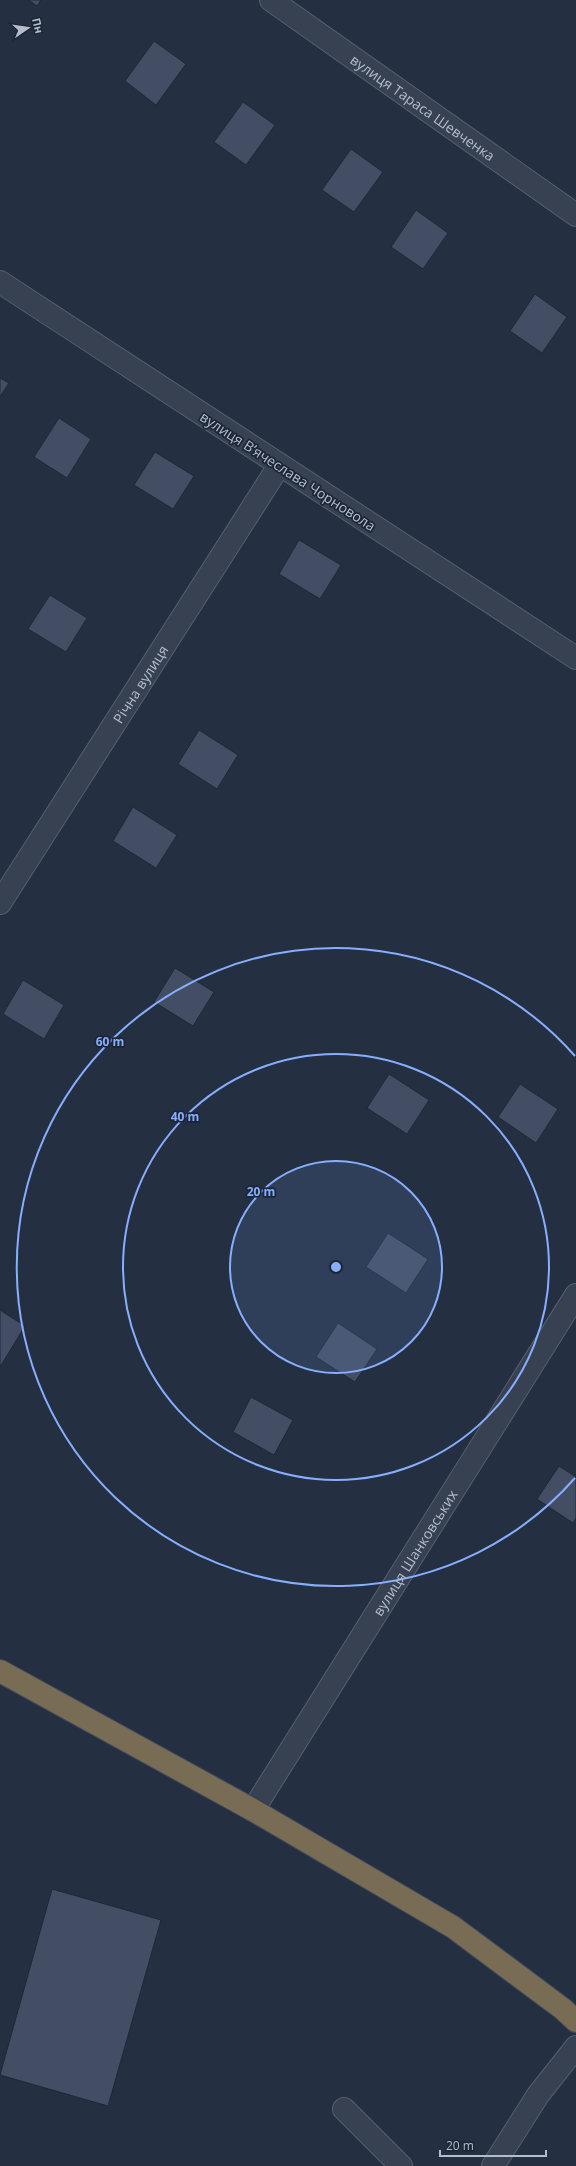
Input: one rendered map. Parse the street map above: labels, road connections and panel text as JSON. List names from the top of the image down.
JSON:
{
  "streets": {
    "street": [
      "вулиця Тараса Шевченка",
      "вулиця Вʼячеслава Чорновола",
      "Річна вулиця",
      "вулиця Шанковських"
    ]
  },
  "crossings": [
    ["вулиця Вʼячеслава Чорновола", "Річна вулиця"]
  ],
  "scale_bar": "20 m",
  "north": "right",
  "rings": ["60 m", "40 m", "20 m"]
}
